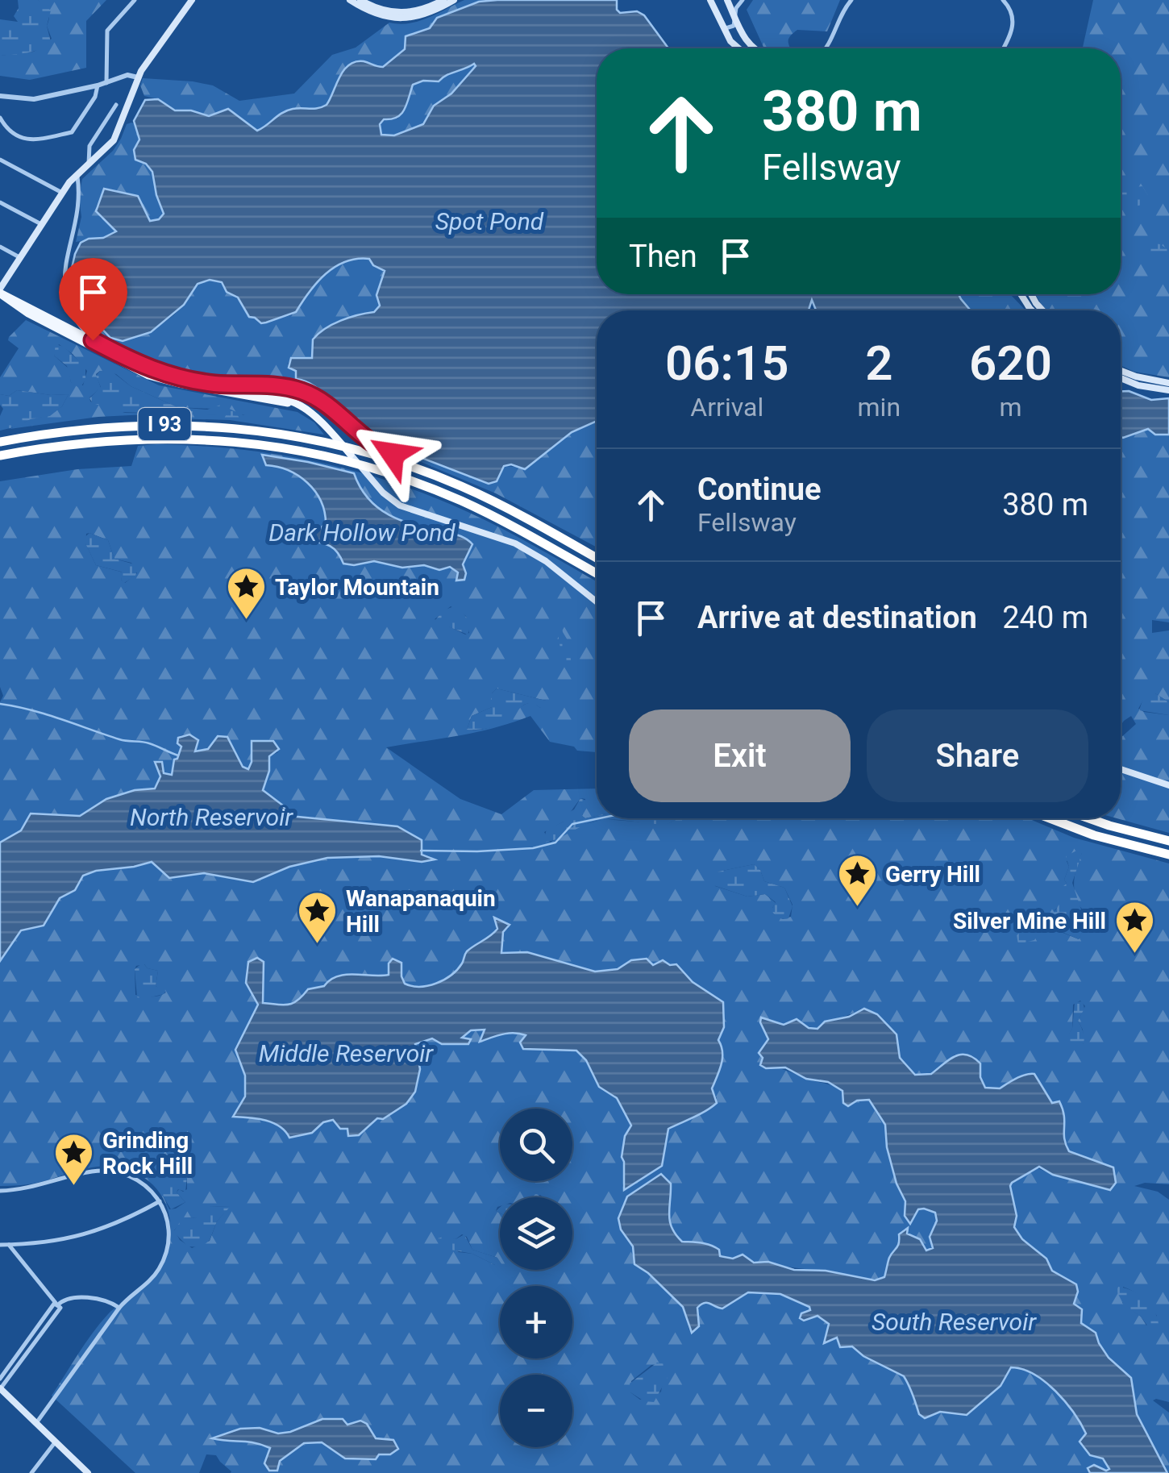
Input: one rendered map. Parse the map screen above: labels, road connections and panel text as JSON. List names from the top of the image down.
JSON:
{
  "streets": {
    "highway": ["I 93"]
  },
  "water": [
    "Spot Pond",
    "Dark Hollow Pond",
    "North Reservoir",
    "Middle Reservoir",
    "South Reservoir"
  ],
  "places": {
    "place": [
      "Taylor Mountain",
      "Gerry Hill",
      "Wanapanaquin Hill",
      "Silver Mine Hill",
      "Grinding Rock Hill"
    ]
  },
  "page": {
    "turn": ["380 m", "Fellsway"],
    "then": "Then",
    "eta": [
      "06:15",
      "Arrival",
      "2",
      "min",
      "620",
      "m"
    ],
    "list": [
      {
        "name": "Continue",
        "note": "Fellsway",
        "value": "380 m"
      },
      {
        "name": "Arrive at destination",
        "value": "240 m"
      }
    ],
    "buttons": ["Exit", "Share"],
    "map_buttons": ["+", "−"]
  }
}
